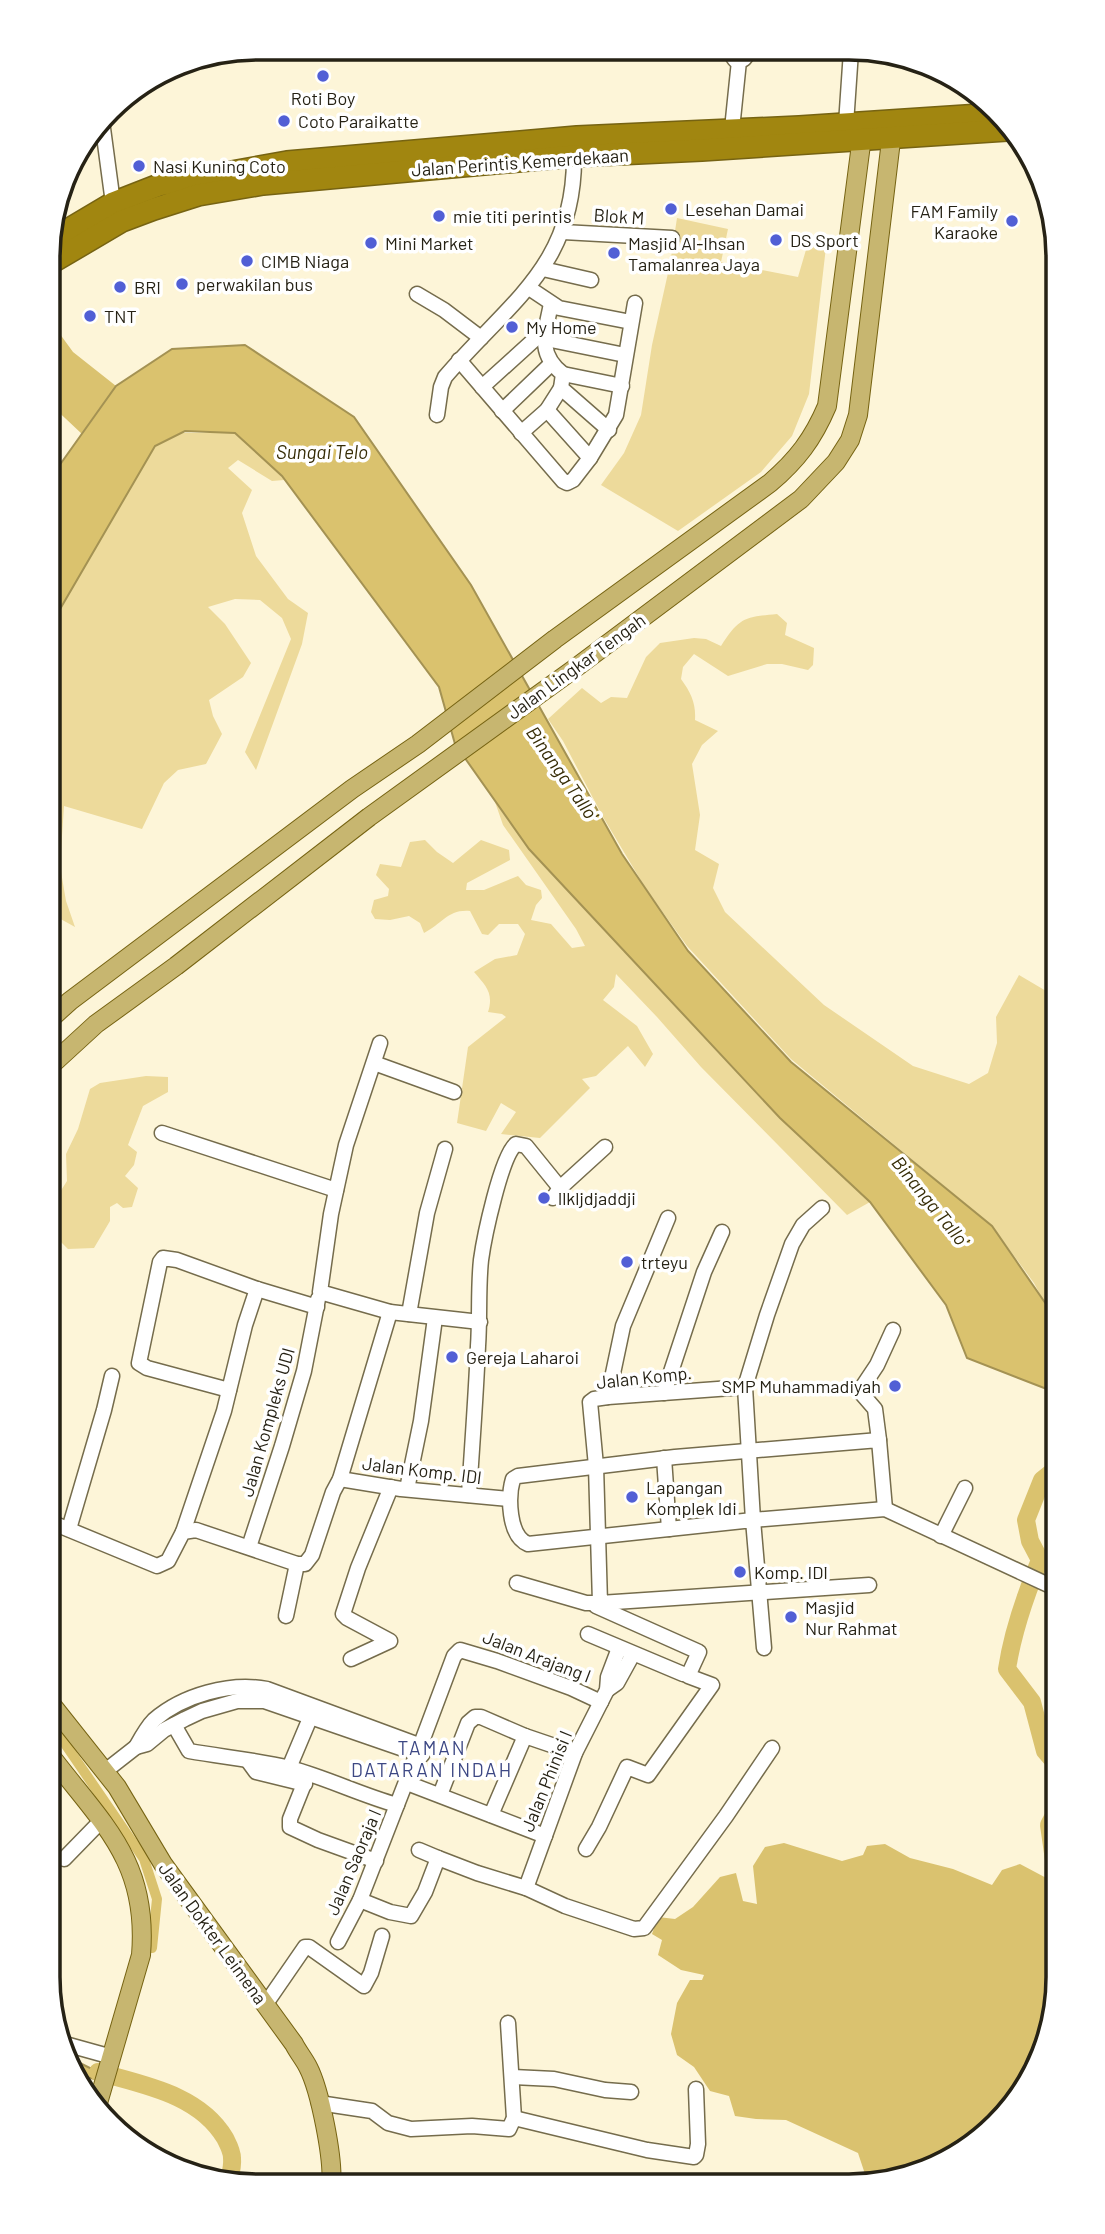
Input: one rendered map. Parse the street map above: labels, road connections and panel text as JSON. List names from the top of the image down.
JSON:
{
  "streets": {
    "highway": ["Jalan Perintis Kemerdekaan"],
    "main road": ["Jalan Lingkar Tengah", "Jalan Dokter Leimena"],
    "street": [
      "Blok M",
      "Jalan Komp.",
      "Jalan Kompleks UDI",
      "Jalan Komp. IDI",
      "Jalan Arajang I",
      "Jalan Phinisi I",
      "Jalan Saoraja I"
    ]
  },
  "crossings": [
    ["Jalan Perintis Kemerdekaan", "Jalan Lingkar Tengah"],
    ["Jalan Arajang I", "Jalan Phinisi I"],
    ["Jalan Arajang I", "Jalan Saoraja I"]
  ],
  "districts": ["TAMAN DATARAN INDAH"],
  "water": ["Sungai Telo", "Binanga Tallo'"],
  "places": [
    "Roti Boy",
    "Coto Paraikatte",
    "Nasi Kuning Coto",
    "Lesehan Damai",
    "mie titi perintis",
    "FAM Family Karaoke",
    "DS Sport",
    "Mini Market",
    "Masjid Al-Ihsan Tamalanrea Jaya",
    "CIMB Niaga",
    "perwakilan bus",
    "BRI",
    "TNT",
    "My Home",
    "llkljdjaddji",
    "trteyu",
    "Gereja Laharoi",
    "SMP Muhammadiyah",
    "Lapangan Komplek Idi",
    "Komp. IDI",
    "Masjid Nur Rahmat"
  ]
}
